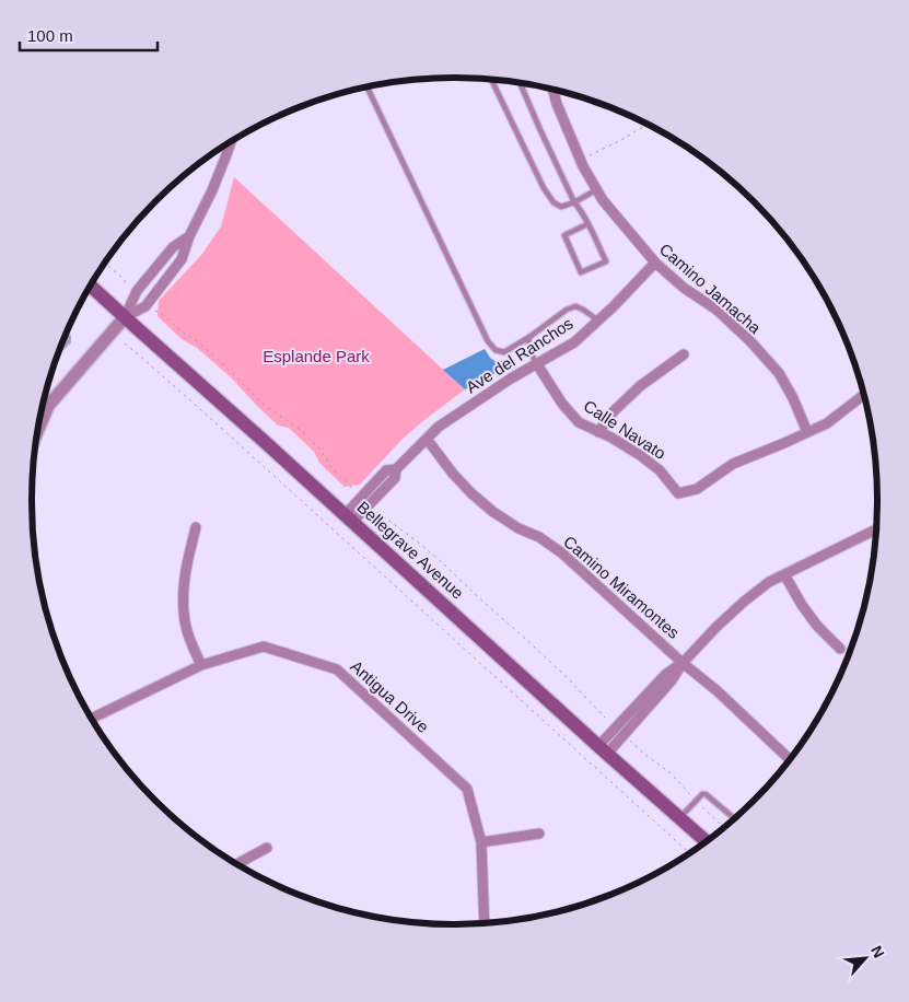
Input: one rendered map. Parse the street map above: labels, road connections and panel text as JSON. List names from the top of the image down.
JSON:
{
  "streets": {
    "main road": ["Bellegrave Avenue"],
    "street": [
      "Camino Jamacha",
      "Ave del Ranchos",
      "Calle Navato",
      "Camino Miramontes",
      "Antigua Drive"
    ]
  },
  "crossings": [
    ["Camino Jamacha", "Ave del Ranchos"],
    ["Camino Jamacha", "Calle Navato"],
    ["Ave del Ranchos", "Calle Navato"],
    ["Ave del Ranchos", "Bellegrave Avenue"],
    ["Ave del Ranchos", "Camino Miramontes"]
  ],
  "parks": ["Esplande Park"],
  "scale_bar": "100 m",
  "north": "top right"
}
